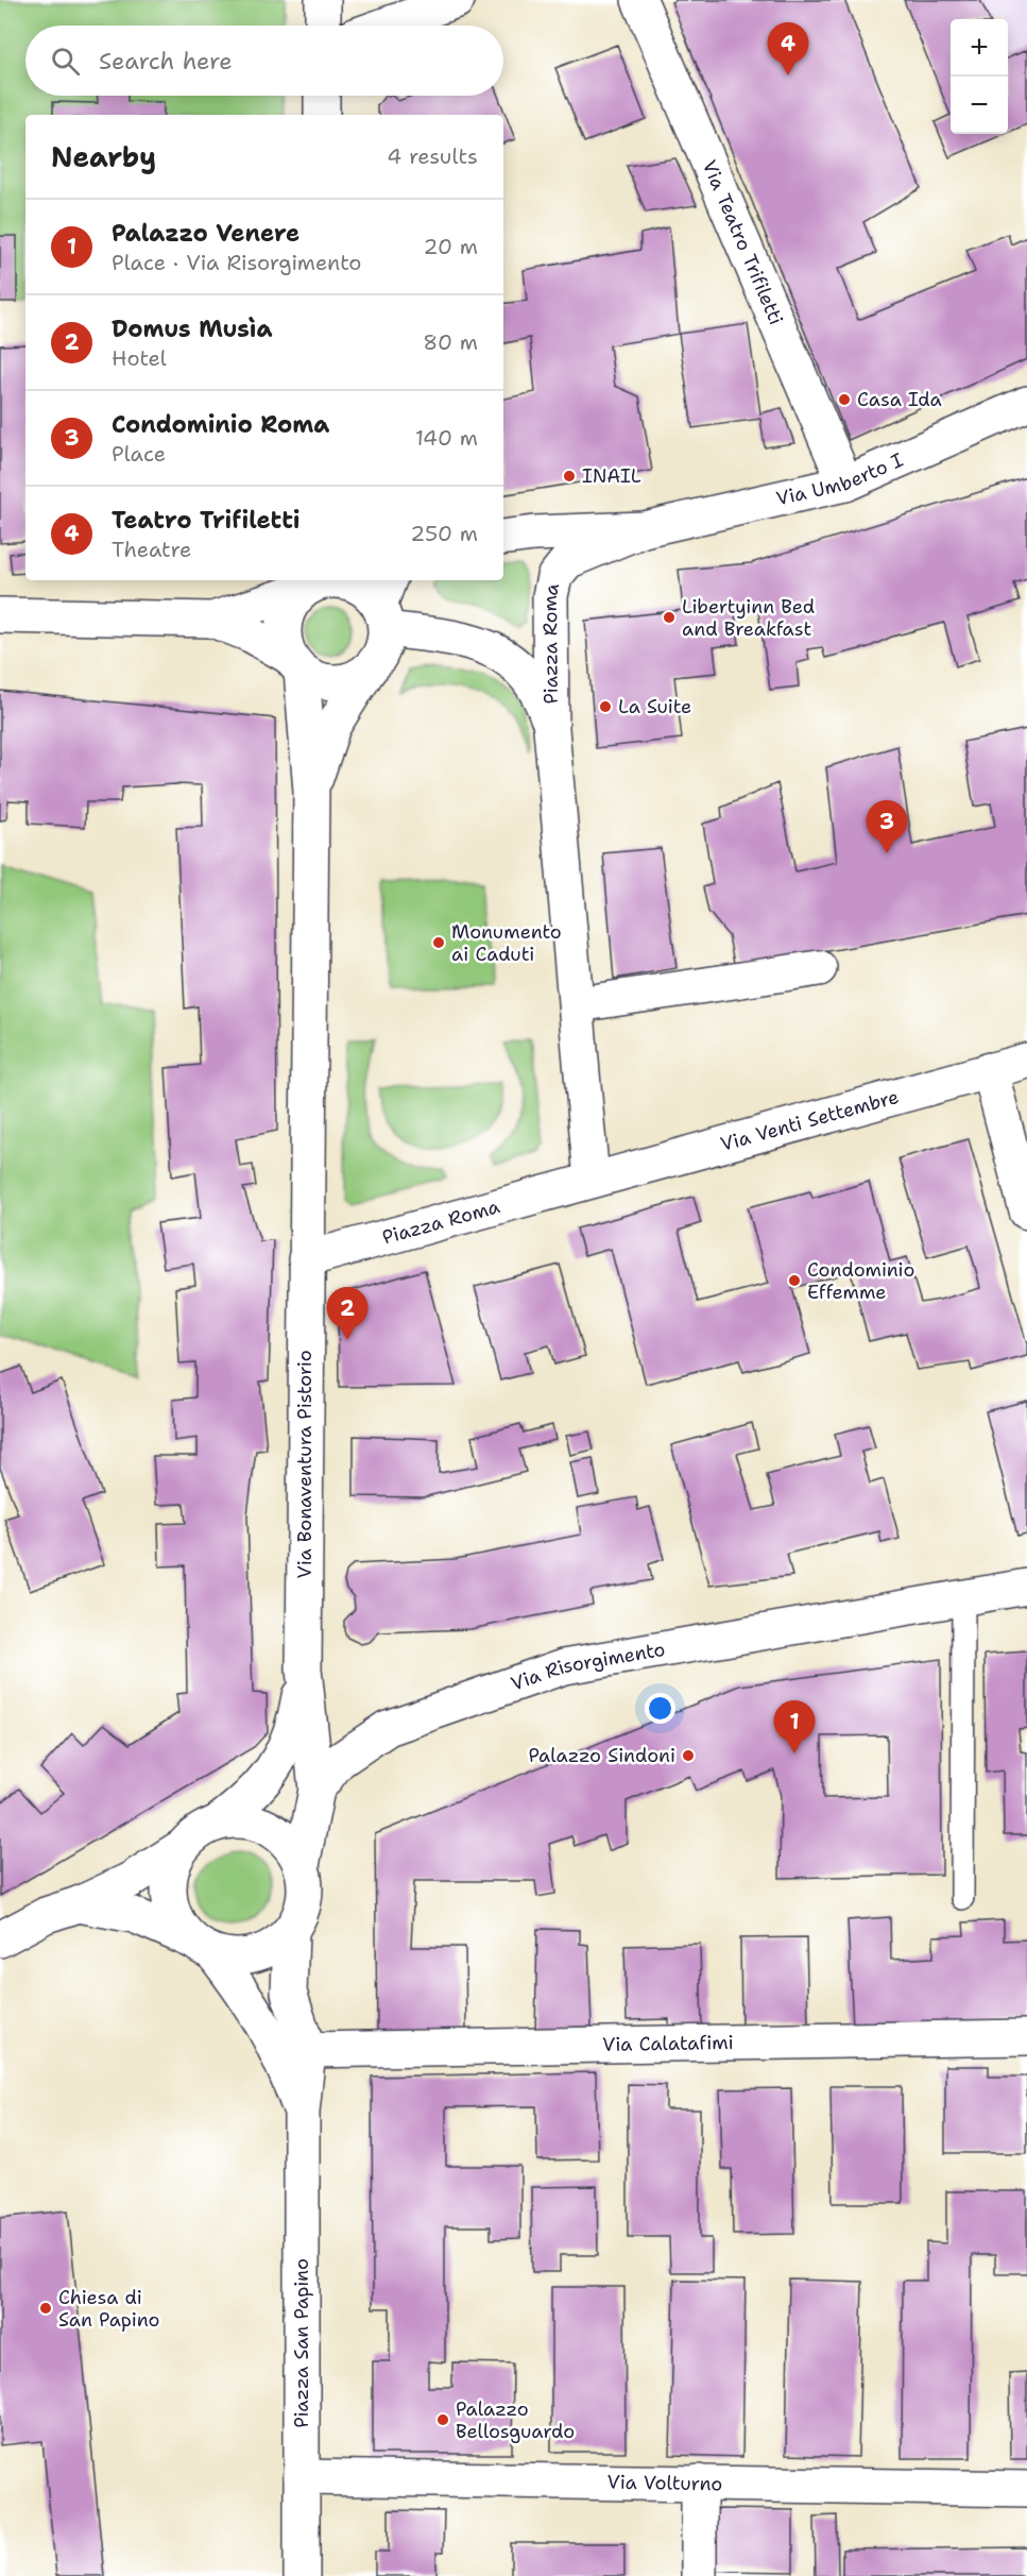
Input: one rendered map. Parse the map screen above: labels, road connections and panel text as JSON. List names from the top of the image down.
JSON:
{
  "streets": {
    "street": [
      "Via Teatro Trifiletti",
      "Via Umberto I",
      "Piazza Roma",
      "Via Venti Settembre",
      "Via Bonaventura Pistorio",
      "Via Risorgimento",
      "Via Calatafimi",
      "Piazza San Papino",
      "Via Volturno"
    ]
  },
  "crossings": [
    ["Via Teatro Trifiletti", "Via Umberto I"],
    ["Via Umberto I", "Piazza Roma"],
    ["Piazza Roma", "Via Venti Settembre"],
    ["Piazza Roma", "Via Bonaventura Pistorio"],
    ["Via Bonaventura Pistorio", "Via Risorgimento"],
    ["Via Bonaventura Pistorio", "Piazza San Papino"],
    ["Via Risorgimento", "Piazza San Papino"],
    ["Via Calatafimi", "Piazza San Papino"],
    ["Piazza San Papino", "Via Volturno"]
  ],
  "places": [
    "Casa Ida",
    "INAIL",
    "Libertyinn Bed and Breakfast",
    "La Suite",
    "Monumento ai Caduti",
    "Condominio Effemme",
    "Palazzo Sindoni",
    "Chiesa di San Papino",
    "Palazzo Bellosguardo"
  ],
  "page": {
    "map_buttons": ["+", "−"],
    "pins": [
      "4",
      "3",
      "2",
      "1"
    ],
    "search": "Search here",
    "heading": ["Nearby", "4 results"],
    "list": [
      {
        "mark": "1",
        "name": "Palazzo Venere",
        "note": "Place · Via Risorgimento",
        "value": "20 m"
      },
      {
        "mark": "2",
        "name": "Domus Musìa",
        "note": "Hotel",
        "value": "80 m"
      },
      {
        "mark": "3",
        "name": "Condominio Roma",
        "note": "Place",
        "value": "140 m"
      },
      {
        "mark": "4",
        "name": "Teatro Trifiletti",
        "note": "Theatre",
        "value": "250 m"
      }
    ]
  }
}
